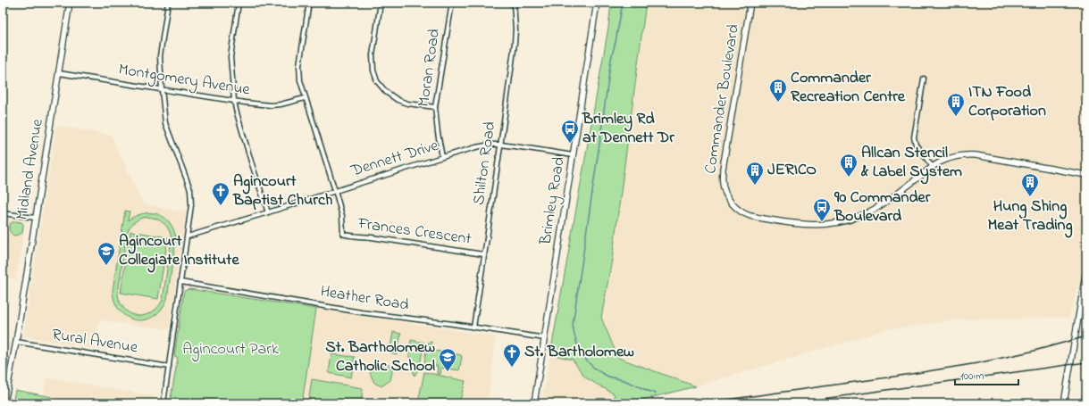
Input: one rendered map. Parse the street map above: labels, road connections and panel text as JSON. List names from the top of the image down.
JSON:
{
  "streets": {
    "main road": ["Commander Boulevard", "Midland Avenue", "Brimley Road"],
    "street": [
      "Moran Road",
      "Montgomery Avenue",
      "Dennett Drive",
      "Shilton Road",
      "Frances Crescent",
      "Heather Road",
      "Rural Avenue"
    ]
  },
  "crossings": [
    ["Moran Road", "Dennett Drive"],
    ["Montgomery Avenue", "Midland Avenue"],
    ["Dennett Drive", "Shilton Road"],
    ["Dennett Drive", "Brimley Road"],
    ["Dennett Drive", "Frances Crescent"],
    ["Shilton Road", "Frances Crescent"],
    ["Shilton Road", "Heather Road"],
    ["Midland Avenue", "Rural Avenue"],
    ["Brimley Road", "Heather Road"]
  ],
  "parks": ["Agincourt Park"],
  "places": {
    "building": [
      "Commander Recreation Centre",
      "ITN Food Corporation",
      "Allcan Stencil & Label System",
      "JERICO",
      "Hung Shing Meat Trading"
    ],
    "bus stop": ["Brimley Rd at Dennett Dr", "90 Commander Boulevard"],
    "church": ["Agincourt Baptist Church", "St. Bartholomew"],
    "school or university": ["Agincourt Collegiate Institute", "St. Bartholomew Catholic School"]
  },
  "scale_bar": "100 m"
}
